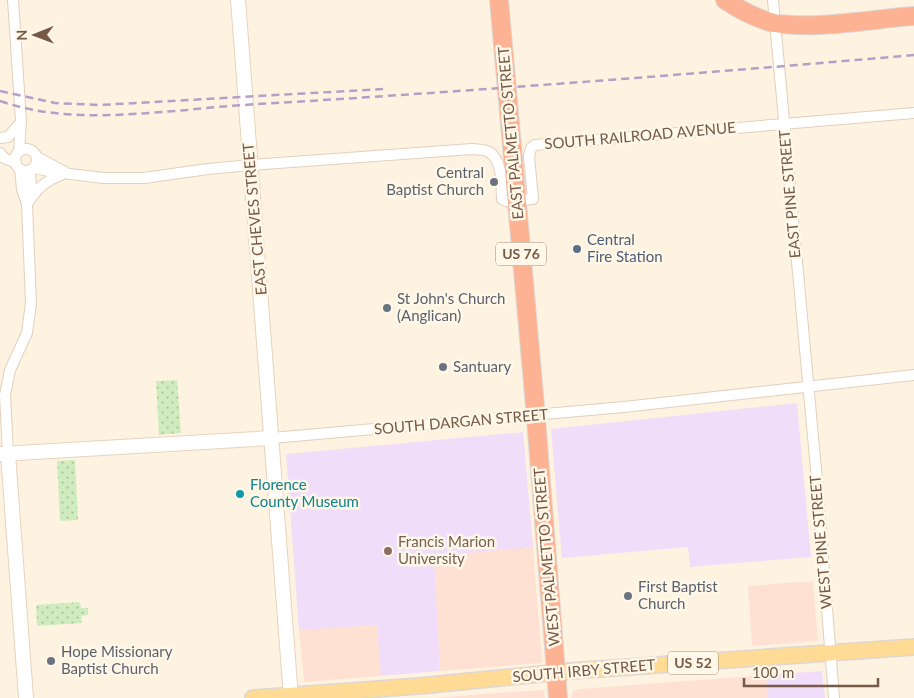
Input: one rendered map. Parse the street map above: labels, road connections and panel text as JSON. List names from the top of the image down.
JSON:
{
  "streets": {
    "highway": ["EAST PALMETTO STREET", "US 76", "WEST PALMETTO STREET"],
    "main road": [
      "EAST CHEVES STREET",
      "SOUTH DARGAN STREET",
      "US 52",
      "SOUTH IRBY STREET"
    ],
    "street": ["SOUTH RAILROAD AVENUE", "EAST PINE STREET", "WEST PINE STREET"]
  },
  "crossings": [
    ["EAST PALMETTO STREET", "SOUTH RAILROAD AVENUE"],
    ["EAST PALMETTO STREET", "SOUTH DARGAN STREET"],
    ["EAST PALMETTO STREET", "WEST PALMETTO STREET"],
    ["SOUTH RAILROAD AVENUE", "EAST PINE STREET"],
    ["EAST PINE STREET", "SOUTH DARGAN STREET"],
    ["EAST PINE STREET", "WEST PINE STREET"],
    ["EAST CHEVES STREET", "SOUTH DARGAN STREET"],
    ["EAST CHEVES STREET", "SOUTH IRBY STREET"],
    ["SOUTH DARGAN STREET", "WEST PINE STREET"],
    ["SOUTH DARGAN STREET", "WEST PALMETTO STREET"],
    ["WEST PINE STREET", "SOUTH IRBY STREET"],
    ["WEST PALMETTO STREET", "SOUTH IRBY STREET"]
  ],
  "places": [
    "Central Baptist Church",
    "Central Fire Station",
    "St John's Church (Anglican)",
    "Santuary",
    "Florence County Museum",
    "Francis Marion University",
    "First Baptist Church",
    "Hope Missionary Baptist Church"
  ],
  "scale_bar": "100 m",
  "north": "left"
}
